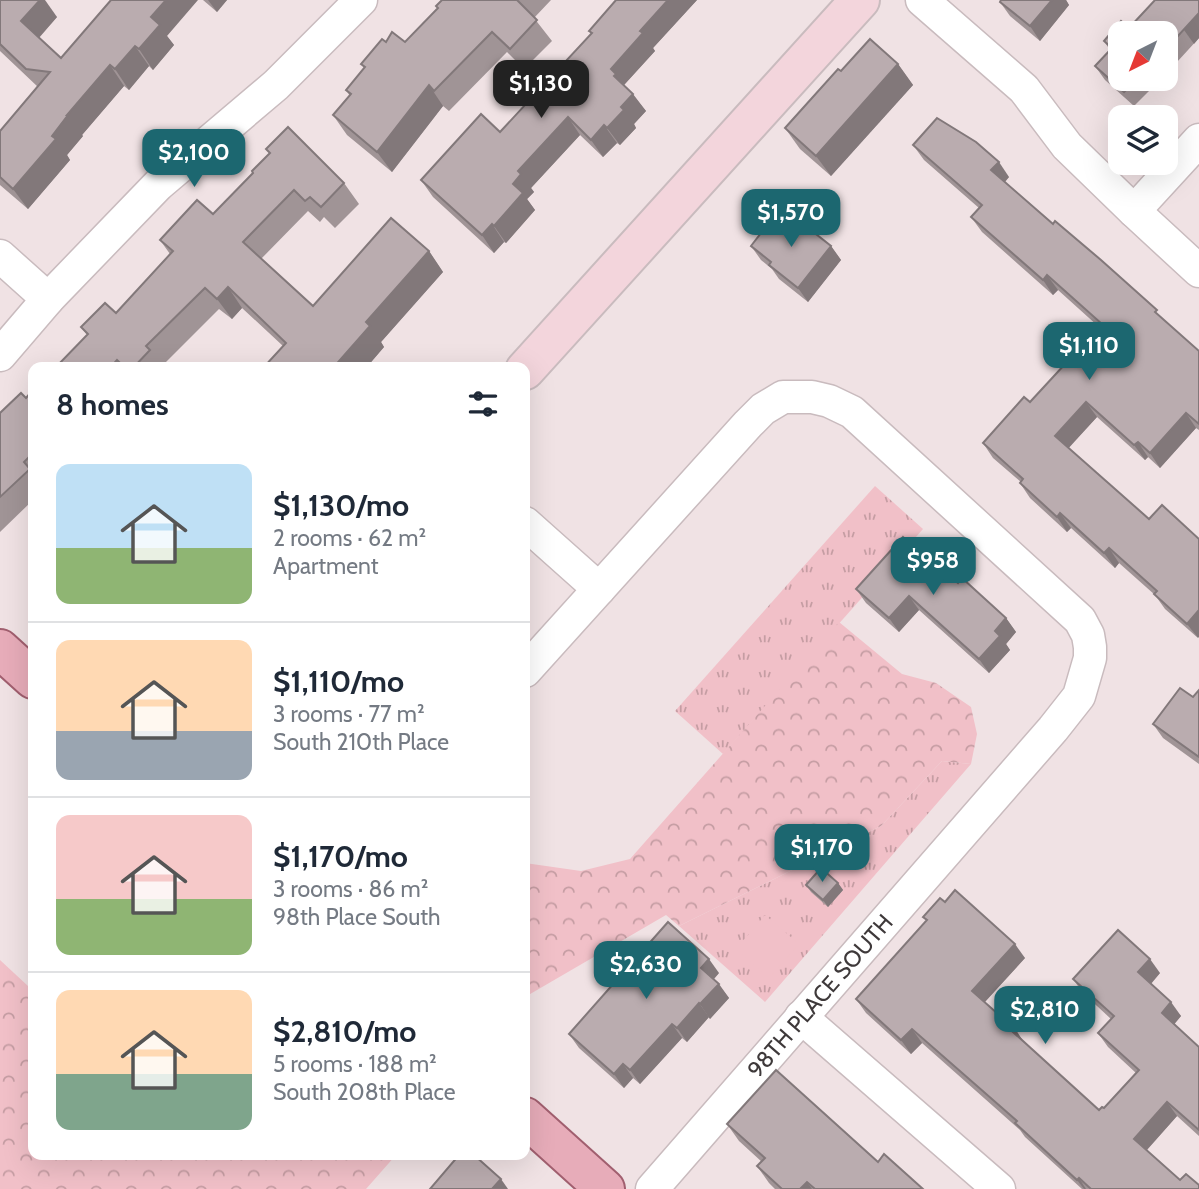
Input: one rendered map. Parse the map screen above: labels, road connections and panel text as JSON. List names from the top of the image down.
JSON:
{
  "streets": {
    "street": ["98TH PLACE SOUTH"]
  },
  "north": "bottom left",
  "page": {
    "price": [
      "$1,130",
      "$2,100",
      "$1,570",
      "$1,110",
      "$958",
      "$1,170",
      "$2,630",
      "$2,810"
    ],
    "heading": "8 homes",
    "list": [
      {
        "name": "$1,130/mo",
        "note": "2 rooms · 62 m² · Apartment"
      },
      {
        "name": "$1,110/mo",
        "note": "3 rooms · 77 m² · South 210th Place"
      },
      {
        "name": "$1,170/mo",
        "note": "3 rooms · 86 m² · 98th Place South"
      },
      {
        "name": "$2,810/mo",
        "note": "5 rooms · 188 m² · South 208th Place"
      }
    ]
  }
}
